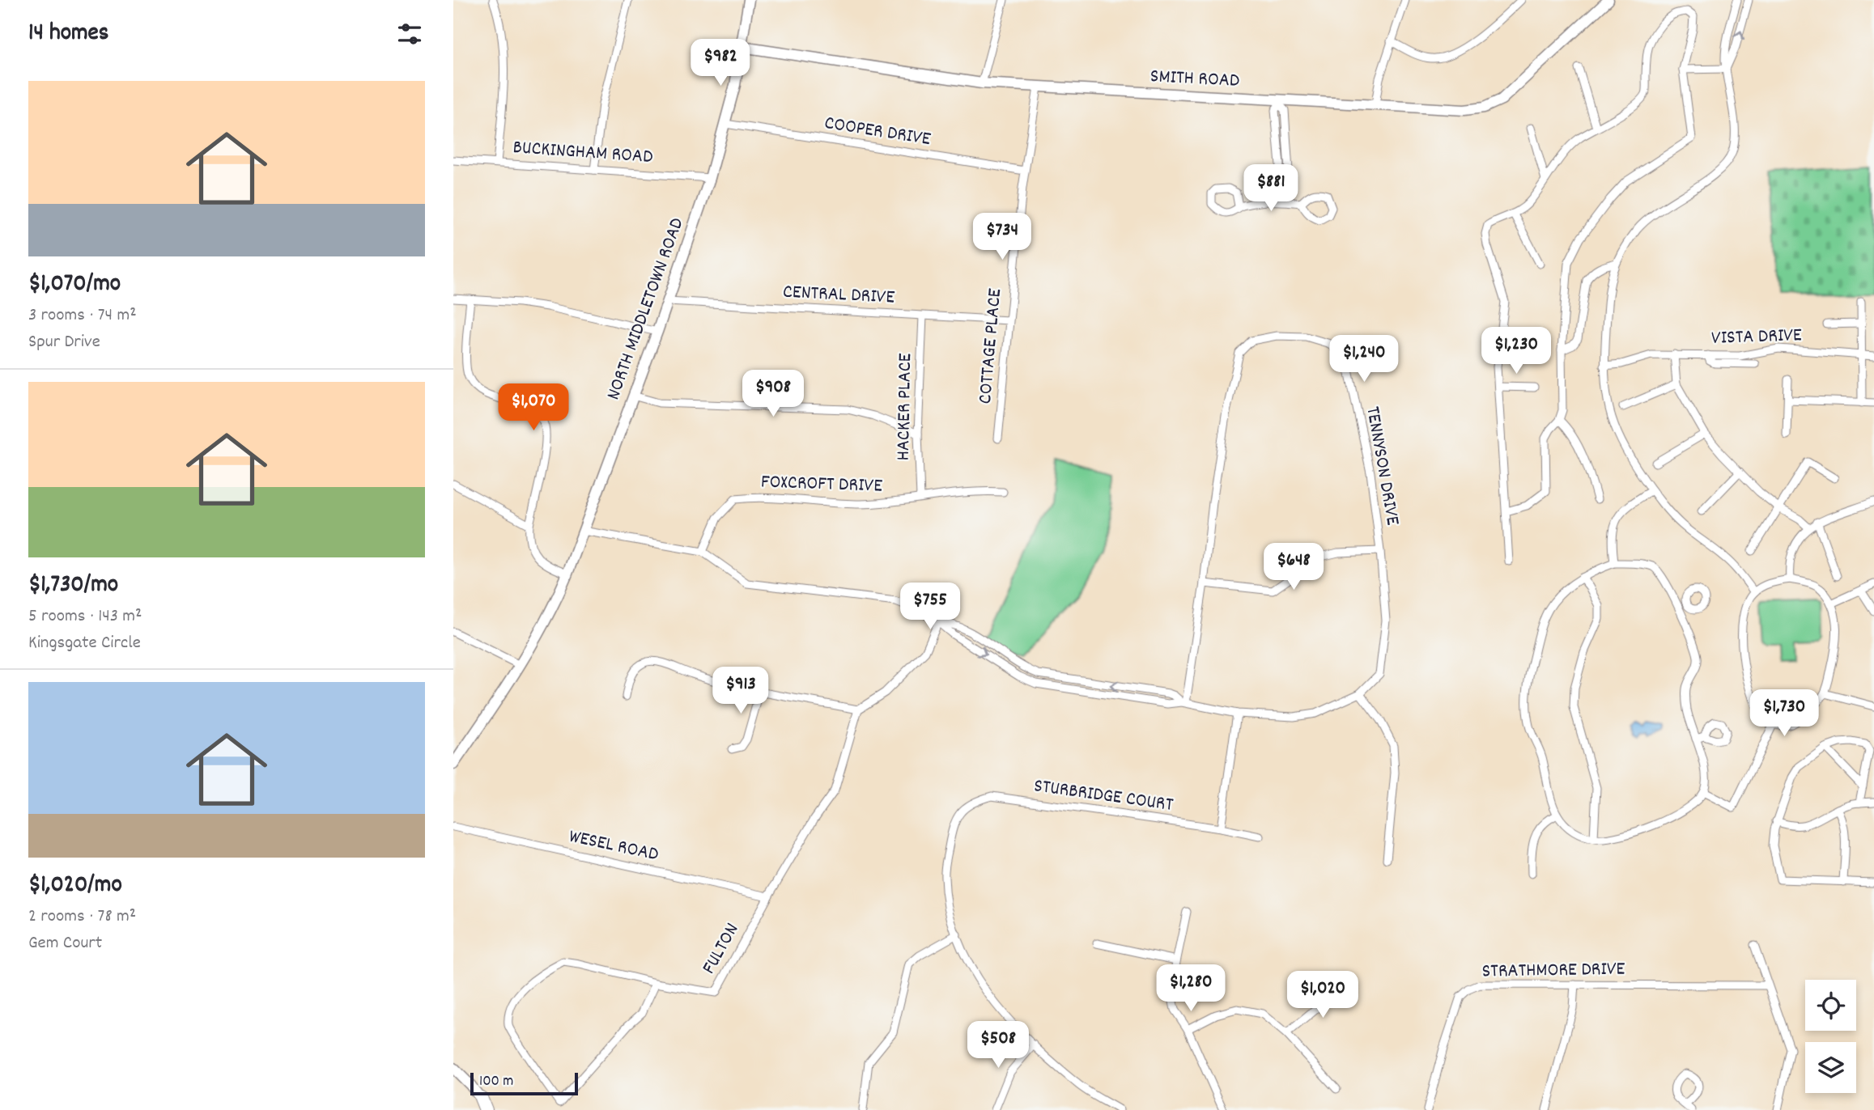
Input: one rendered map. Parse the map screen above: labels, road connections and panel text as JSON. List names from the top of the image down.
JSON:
{
  "streets": {
    "street": [
      "SMITH ROAD",
      "COOPER DRIVE",
      "BUCKINGHAM ROAD",
      "CENTRAL DRIVE",
      "NORTH MIDDLETOWN ROAD",
      "VISTA DRIVE",
      "COTTAGE PLACE",
      "HACKER PLACE",
      "TENNYSON DRIVE",
      "FOXCROFT DRIVE",
      "STURBRIDGE COURT",
      "WESEL ROAD",
      "FULTON",
      "STRATHMORE DRIVE"
    ]
  },
  "crossings": [
    ["SMITH ROAD", "NORTH MIDDLETOWN ROAD"],
    ["SMITH ROAD", "COTTAGE PLACE"],
    ["COOPER DRIVE", "NORTH MIDDLETOWN ROAD"],
    ["COOPER DRIVE", "COTTAGE PLACE"],
    ["BUCKINGHAM ROAD", "NORTH MIDDLETOWN ROAD"],
    ["CENTRAL DRIVE", "NORTH MIDDLETOWN ROAD"],
    ["CENTRAL DRIVE", "COTTAGE PLACE"],
    ["CENTRAL DRIVE", "HACKER PLACE"],
    ["NORTH MIDDLETOWN ROAD", "TENNYSON DRIVE"],
    ["HACKER PLACE", "FOXCROFT DRIVE"],
    ["TENNYSON DRIVE", "FOXCROFT DRIVE"],
    ["WESEL ROAD", "FULTON"]
  ],
  "scale_bar": "100 m",
  "page": {
    "heading": "14 homes",
    "price": [
      "$982",
      "$881",
      "$734",
      "$1,230",
      "$1,240",
      "$908",
      "$1,070",
      "$648",
      "$755",
      "$913",
      "$1,730",
      "$1,280",
      "$1,020",
      "$508"
    ],
    "list": [
      {
        "name": "$1,070/mo",
        "note": "3 rooms · 74 m² · Spur Drive"
      },
      {
        "name": "$1,730/mo",
        "note": "5 rooms · 143 m² · Kingsgate Circle"
      },
      {
        "name": "$1,020/mo",
        "note": "2 rooms · 78 m² · Gem Court"
      }
    ],
    "scale": "100 m"
  }
}
